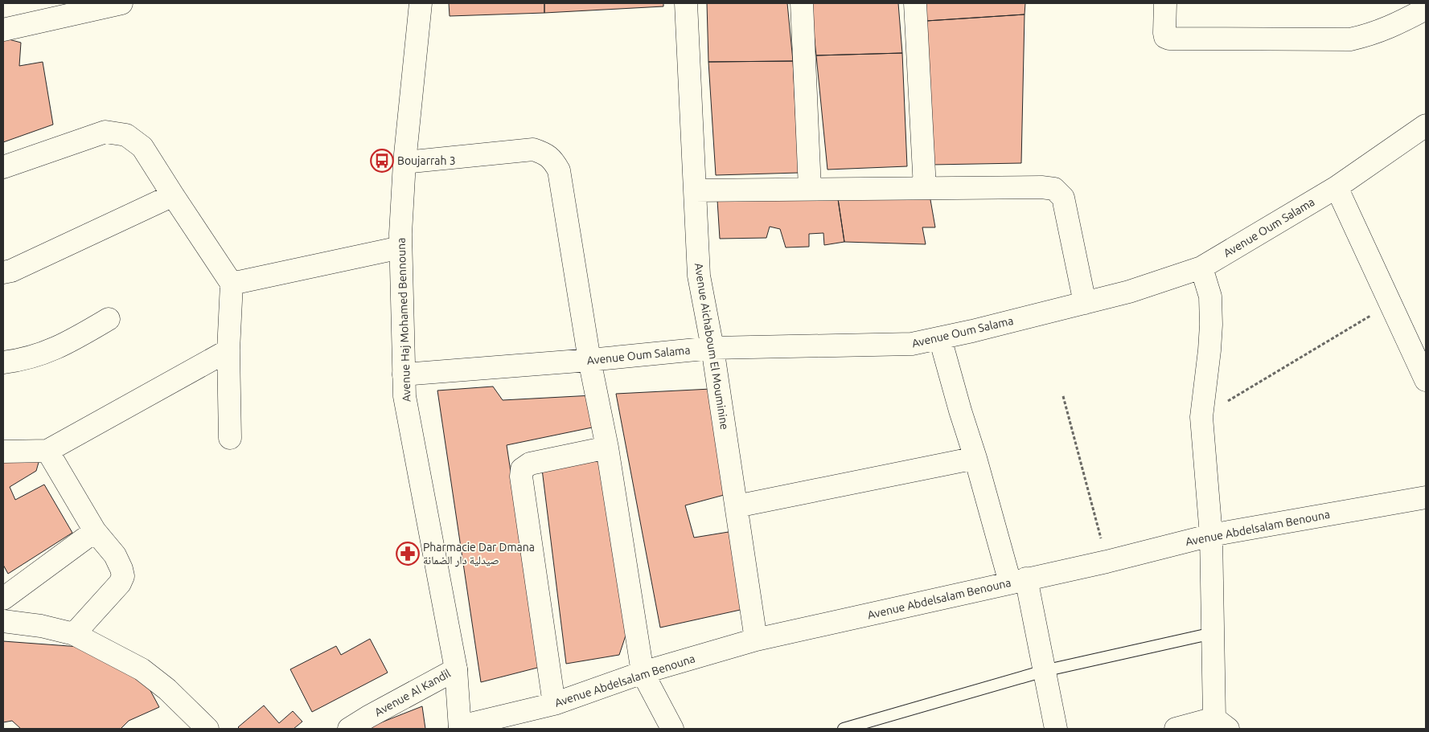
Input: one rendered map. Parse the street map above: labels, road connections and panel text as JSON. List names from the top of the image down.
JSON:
{
  "streets": {
    "street": [
      "Avenue Oum Salama",
      "Avenue Haj Mohamed Bennouna",
      "Avenue Aichaboum El Mouminine",
      "Avenue Abdelsalam Benouna",
      "Avenue Al Kandil"
    ]
  },
  "crossings": [
    ["Avenue Oum Salama", "Avenue Haj Mohamed Bennouna"],
    ["Avenue Oum Salama", "Avenue Aichaboum El Mouminine"],
    ["Avenue Haj Mohamed Bennouna", "Avenue Abdelsalam Benouna"],
    ["Avenue Haj Mohamed Bennouna", "Avenue Al Kandil"],
    ["Avenue Aichaboum El Mouminine", "Avenue Abdelsalam Benouna"]
  ],
  "places": {
    "bus stop": ["Boujarrah 3"],
    "pharmacy": ["Pharmacie Dar Dmana صيدلية دار الضمانة"]
  }
}
